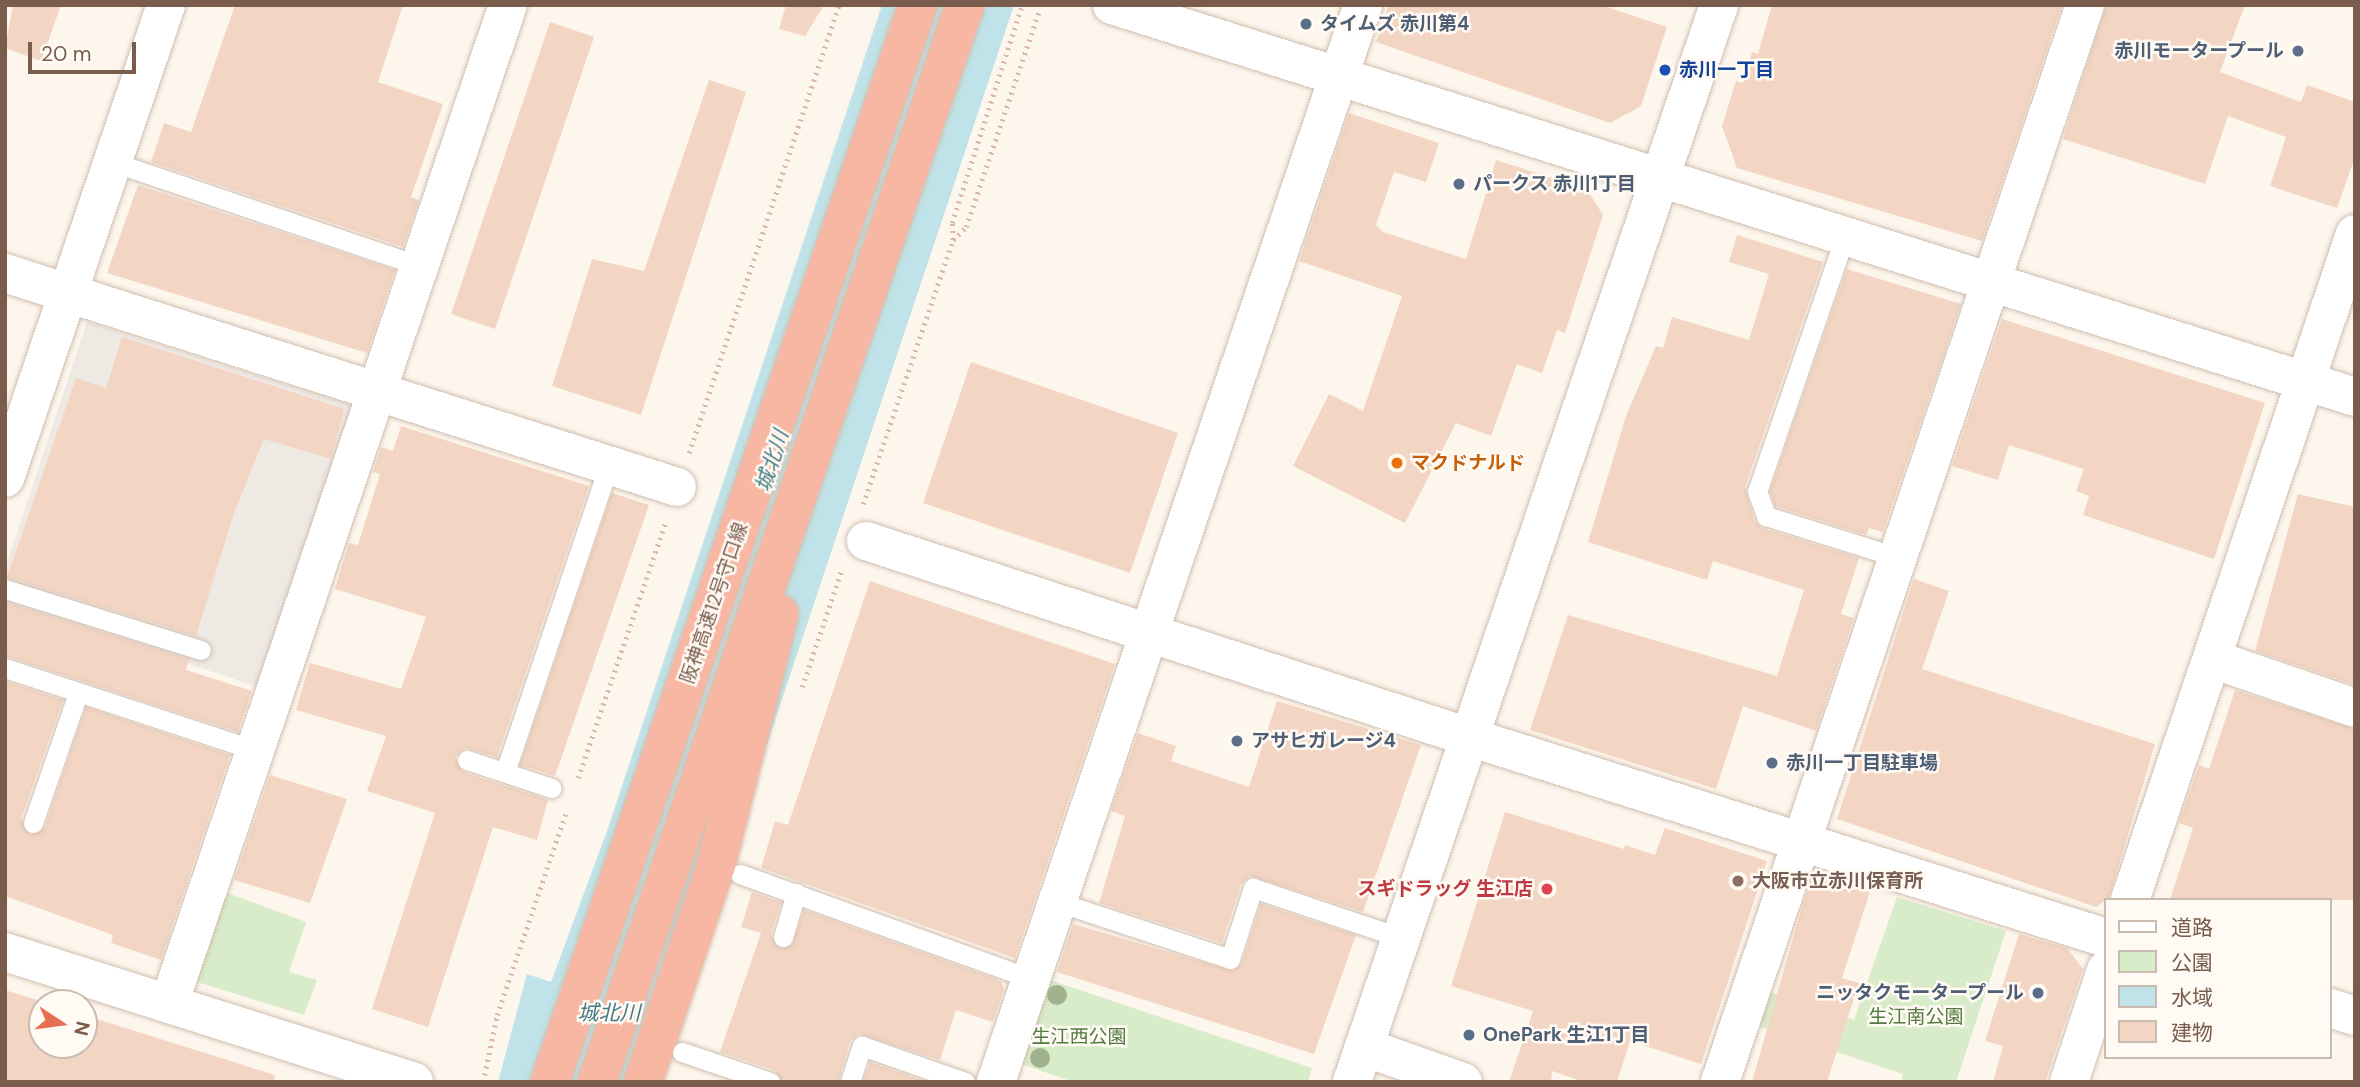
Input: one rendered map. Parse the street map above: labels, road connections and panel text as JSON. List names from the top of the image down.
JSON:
{
  "streets": {
    "highway": ["阪神高速12号守口線"]
  },
  "water": ["城北川"],
  "parks": ["生江南公園", "生江西公園"],
  "places": [
    "タイムズ 赤川第4",
    "赤川モータープール",
    "赤川一丁目",
    "パークス 赤川1丁目",
    "マクドナルド",
    "アサヒガレージ4",
    "赤川一丁目駐車場",
    "大阪市立赤川保育所",
    "スギドラッグ 生江店",
    "ニッタクモータープール",
    "OnePark 生江1丁目"
  ],
  "legend": [
    "道路",
    "公園",
    "水域",
    "建物"
  ],
  "scale_bar": "20 m",
  "north": "right"
}
